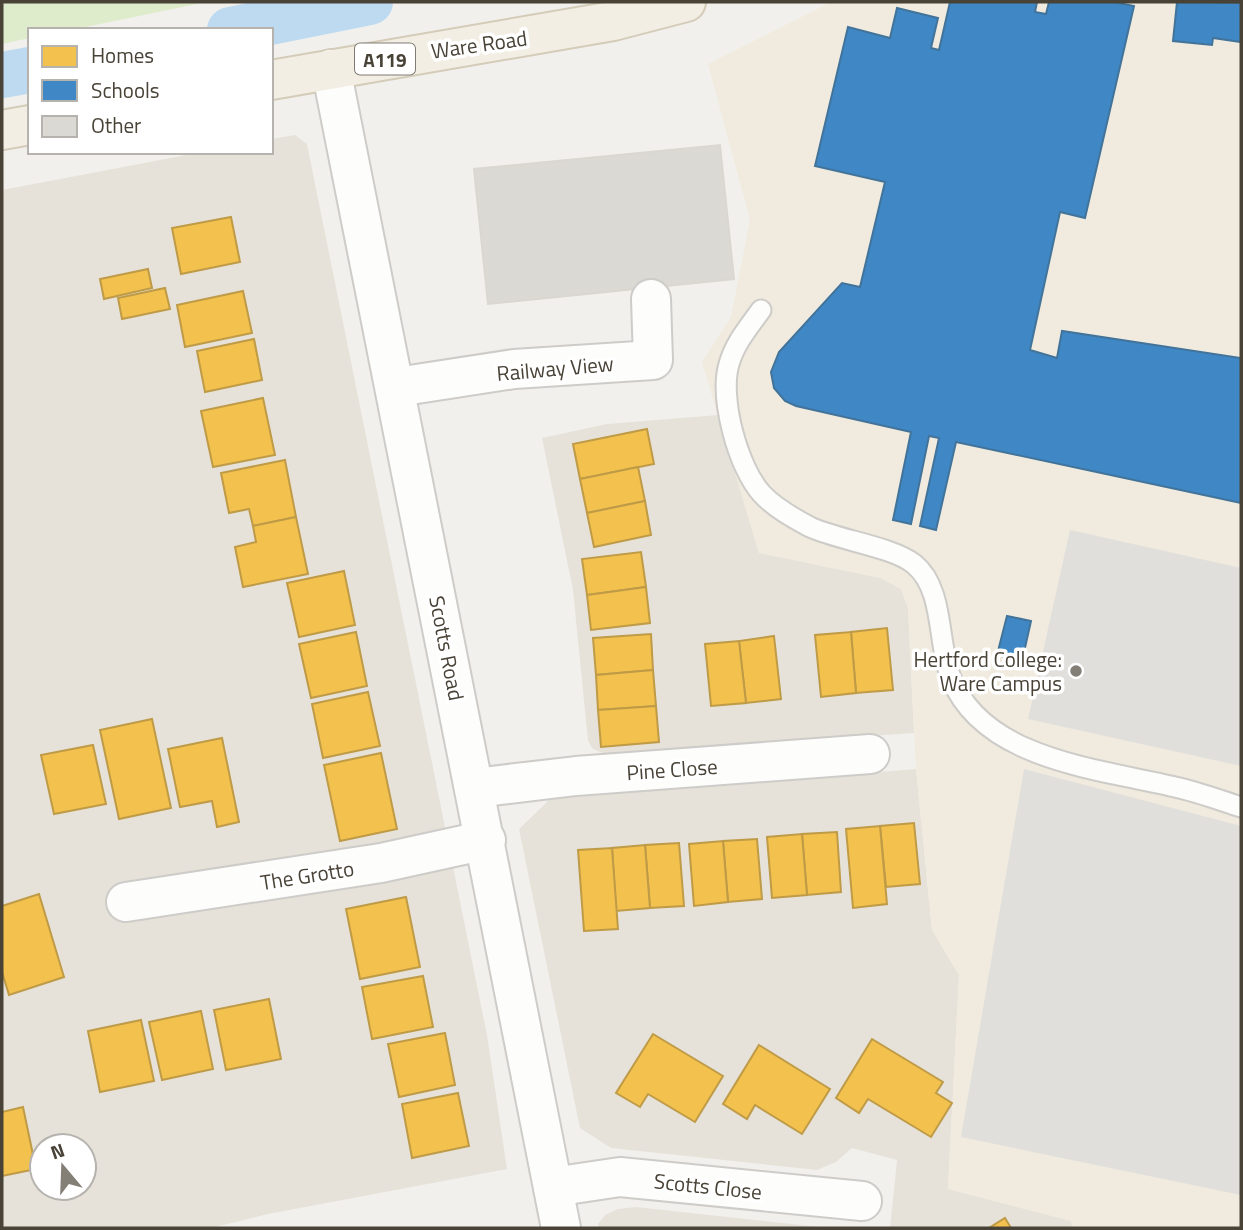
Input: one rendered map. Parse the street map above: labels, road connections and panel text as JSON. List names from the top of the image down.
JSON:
{
  "streets": {
    "main road": ["Ware Road", "A119"],
    "street": [
      "Railway View",
      "Scotts Road",
      "Pine Close",
      "The Grotto",
      "Scotts Close"
    ]
  },
  "crossings": [
    ["Ware Road", "Scotts Road"],
    ["Railway View", "Scotts Road"],
    ["Scotts Road", "Pine Close"],
    ["Scotts Road", "The Grotto"],
    ["Scotts Road", "Scotts Close"]
  ],
  "places": ["Hertford College: Ware Campus"],
  "legend": ["Homes", "Schools", "Other"],
  "north": "top"
}
